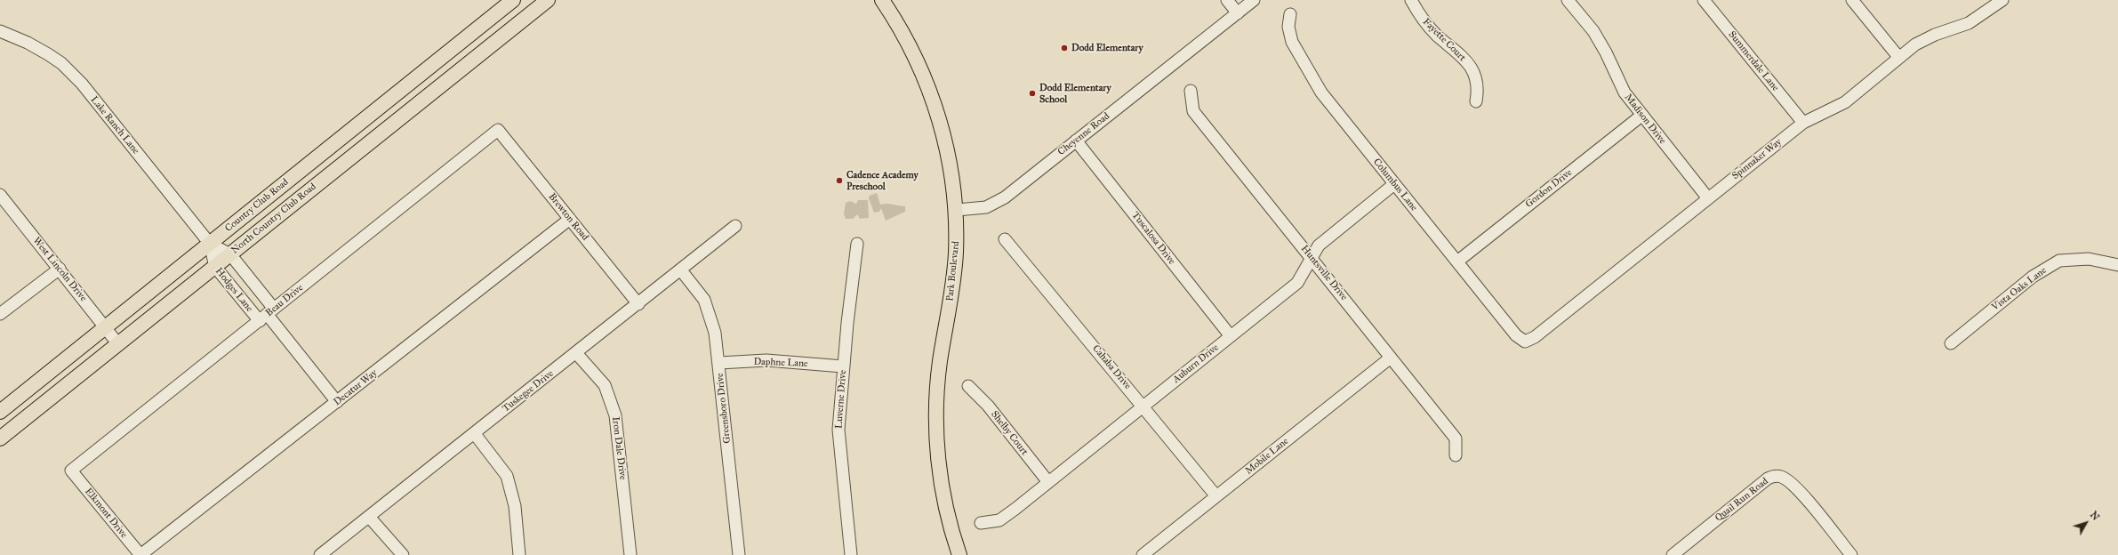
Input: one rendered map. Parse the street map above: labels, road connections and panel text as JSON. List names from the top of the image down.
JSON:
{
  "streets": {
    "main road": ["Country Club Road", "North Country Club Road", "Park Boulevard"],
    "street": [
      "Fayette Court",
      "Summerdale Lane",
      "Madison Drive",
      "Lake Ranch Lane",
      "Cheyenne Road",
      "Spinnaker Way",
      "Columbus Lane",
      "Gordon Drive",
      "Brewton Road",
      "Tuscalosa Drive",
      "West Lincoln Drive",
      "Huntsville Drive",
      "Vista Oaks Lane",
      "Hodges Lane",
      "Beau Drive",
      "Daphne Lane",
      "Auburn Drive",
      "Cahaba Drive",
      "Decatur Way",
      "Tuskegee Drive",
      "Luverne Drive",
      "Greensboro Drive",
      "Shelby Court",
      "Iron Dale Drive",
      "Mobile Lane",
      "Quail Run Road",
      "Elkmont Drive"
    ]
  },
  "crossings": [
    ["Summerdale Lane", "Spinnaker Way"],
    ["Madison Drive", "Spinnaker Way"],
    ["Madison Drive", "Gordon Drive"],
    ["Lake Ranch Lane", "Country Club Road"],
    ["Lake Ranch Lane", "Hodges Lane"],
    ["Cheyenne Road", "Tuscalosa Drive"],
    ["Cheyenne Road", "Park Boulevard"],
    ["Spinnaker Way", "Columbus Lane"],
    ["Columbus Lane", "Gordon Drive"],
    ["Columbus Lane", "Auburn Drive"],
    ["Country Club Road", "West Lincoln Drive"],
    ["Country Club Road", "Hodges Lane"],
    ["Brewton Road", "Beau Drive"],
    ["Brewton Road", "Decatur Way"],
    ["Brewton Road", "Tuskegee Drive"],
    ["North Country Club Road", "West Lincoln Drive"],
    ["North Country Club Road", "Hodges Lane"],
    ["Tuscalosa Drive", "Auburn Drive"],
    ["Huntsville Drive", "Auburn Drive"],
    ["Huntsville Drive", "Mobile Lane"],
    ["Hodges Lane", "Beau Drive"],
    ["Hodges Lane", "Decatur Way"],
    ["Beau Drive", "Elkmont Drive"],
    ["Daphne Lane", "Luverne Drive"],
    ["Daphne Lane", "Greensboro Drive"],
    ["Auburn Drive", "Cahaba Drive"],
    ["Auburn Drive", "Shelby Court"],
    ["Cahaba Drive", "Mobile Lane"],
    ["Decatur Way", "Elkmont Drive"],
    ["Tuskegee Drive", "Greensboro Drive"],
    ["Tuskegee Drive", "Iron Dale Drive"]
  ],
  "places": ["Dodd Elementary", "Dodd Elementary School", "Cadence Academy Preschool"],
  "north": "top right"
}
